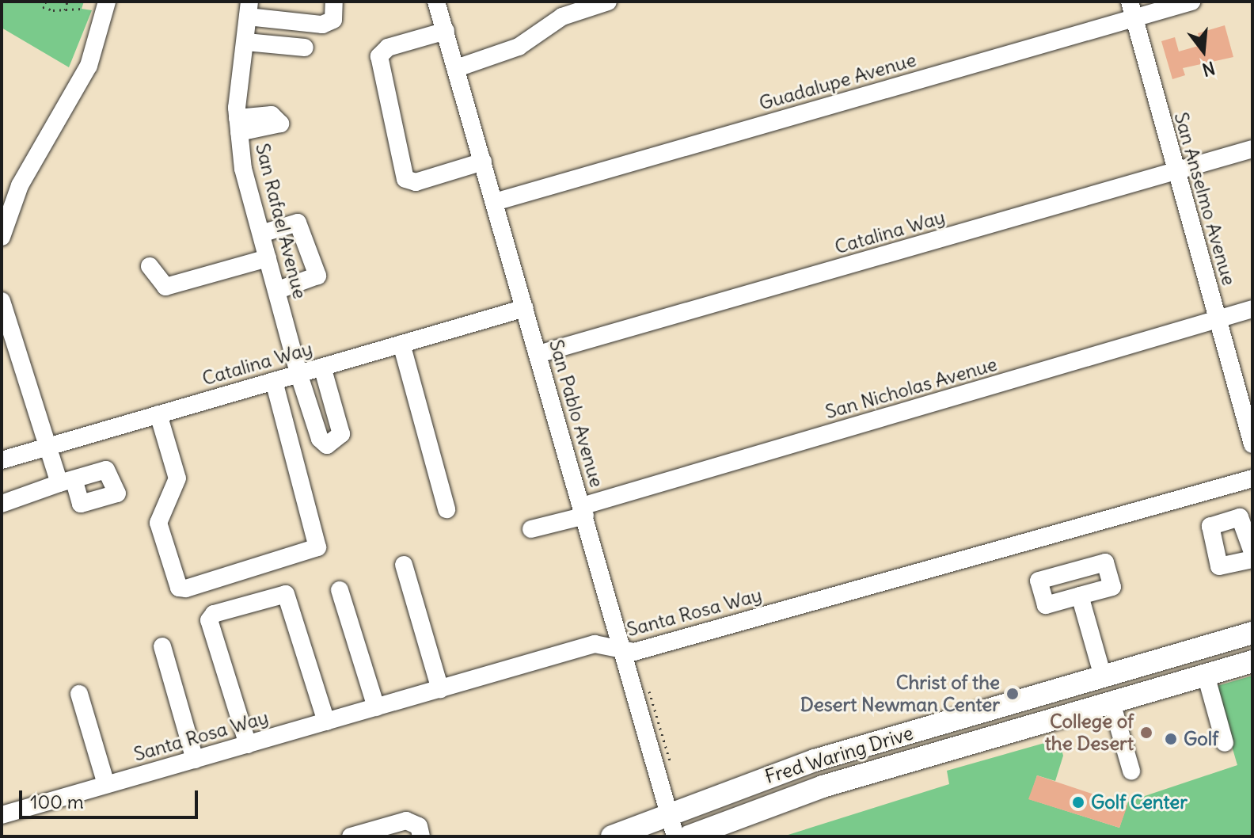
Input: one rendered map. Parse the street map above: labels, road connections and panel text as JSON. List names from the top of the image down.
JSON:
{
  "streets": {
    "main road": ["Fred Waring Drive"],
    "street": [
      "Guadalupe Avenue",
      "San Anselmo Avenue",
      "San Rafael Avenue",
      "Catalina Way",
      "San Nicholas Avenue",
      "San Pablo Avenue",
      "Santa Rosa Way"
    ]
  },
  "crossings": [
    ["Guadalupe Avenue", "San Anselmo Avenue"],
    ["Guadalupe Avenue", "San Pablo Avenue"],
    ["San Anselmo Avenue", "Catalina Way"],
    ["San Anselmo Avenue", "San Nicholas Avenue"],
    ["San Rafael Avenue", "Catalina Way"],
    ["Catalina Way", "San Pablo Avenue"],
    ["San Nicholas Avenue", "San Pablo Avenue"],
    ["San Pablo Avenue", "Santa Rosa Way"],
    ["San Pablo Avenue", "Fred Waring Drive"]
  ],
  "places": [
    "Christ of the Desert Newman Center",
    "College of the Desert",
    "Golf",
    "Golf Center"
  ],
  "scale_bar": "100 m",
  "north": "bottom"
}
